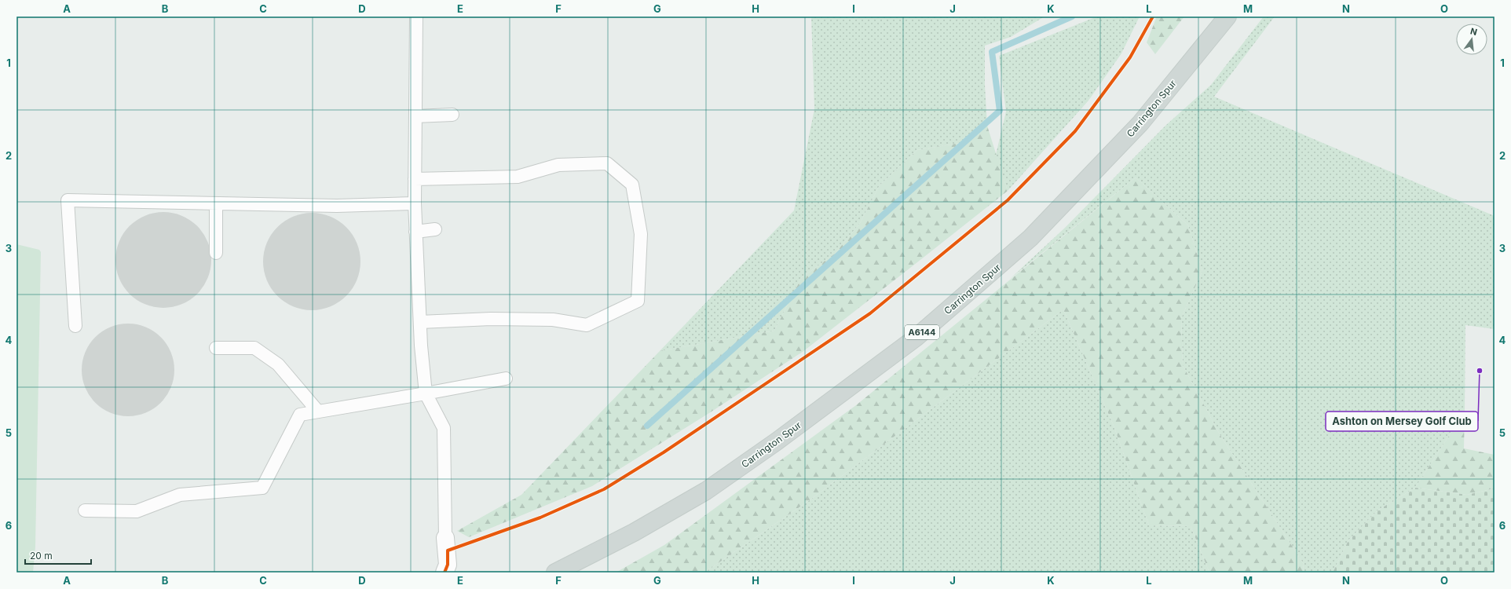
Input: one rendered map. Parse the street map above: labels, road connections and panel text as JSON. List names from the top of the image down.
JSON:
{
  "streets": {
    "main road": ["Carrington Spur", "A6144"]
  },
  "places": ["Ashton on Mersey Golf Club"],
  "scale_bar": "20 m",
  "north": "top",
  "grid": {
    "columns": [
      "A",
      "B",
      "C",
      "D",
      "E",
      "F",
      "G",
      "H",
      "I",
      "J",
      "K",
      "L",
      "M",
      "N",
      "O"
    ],
    "rows": [
      "1",
      "2",
      "3",
      "4",
      "5",
      "6"
    ]
  }
}
